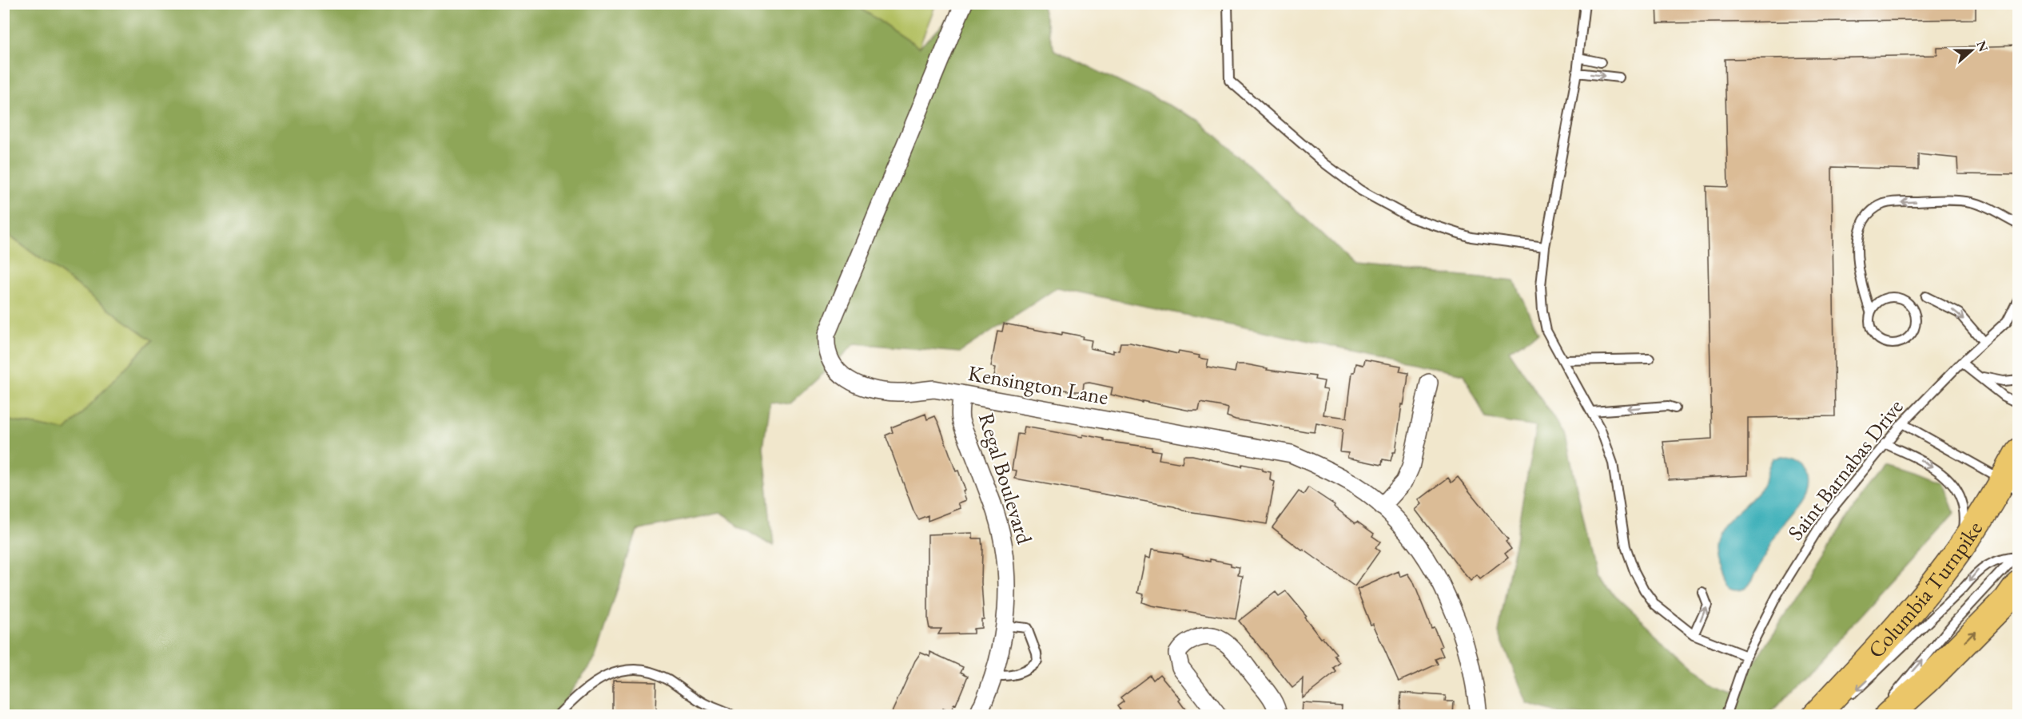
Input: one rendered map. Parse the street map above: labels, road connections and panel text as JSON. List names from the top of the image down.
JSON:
{
  "streets": {
    "main road": ["Columbia Turnpike"],
    "street": ["Kensington Lane", "Regal Boulevard"],
    "lane": ["Saint Barnabas Drive"]
  },
  "crossings": [
    ["Kensington Lane", "Regal Boulevard"]
  ],
  "north": "right"
}
